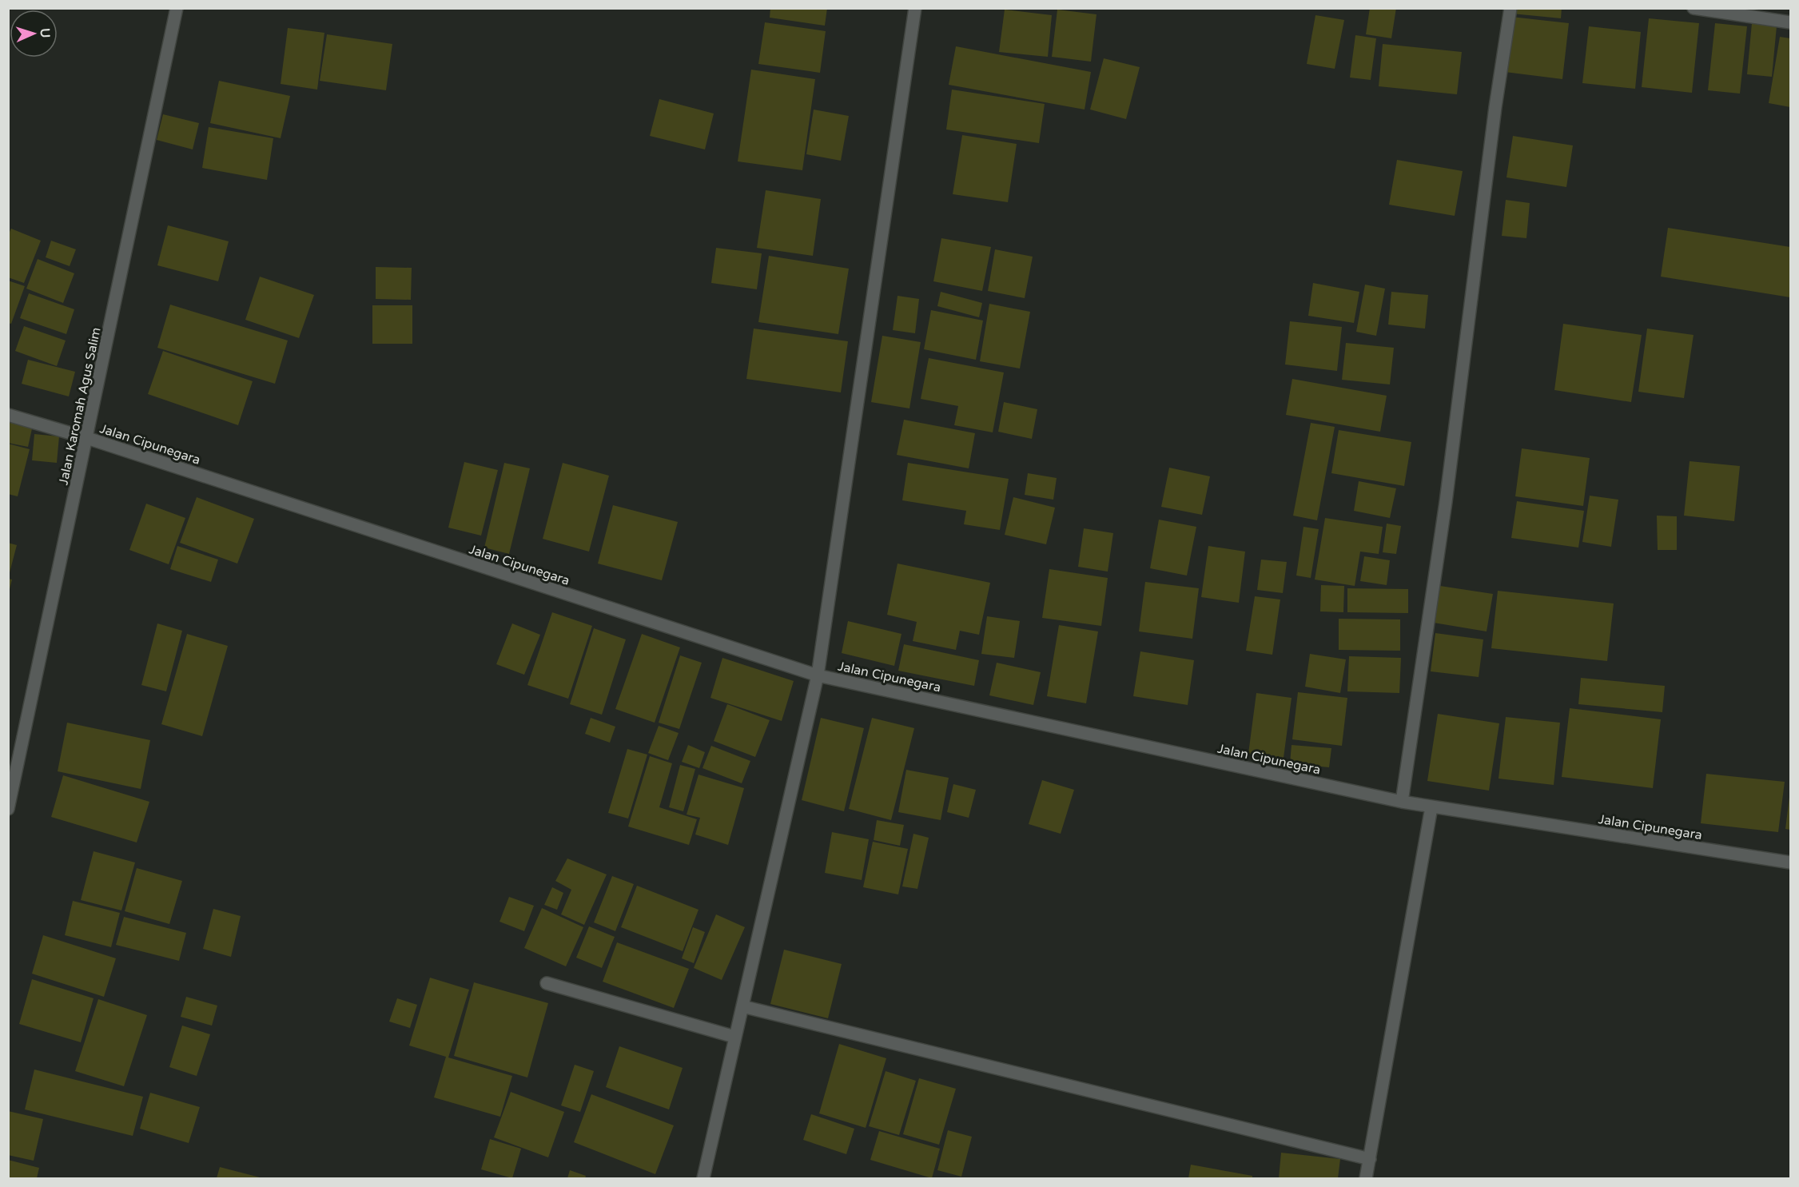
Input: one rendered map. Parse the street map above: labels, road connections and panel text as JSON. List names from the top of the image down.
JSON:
{
  "streets": {
    "street": ["Jalan Karomah Agus Salim", "Jalan Cipunegara"]
  },
  "crossings": [
    ["Jalan Karomah Agus Salim", "Jalan Cipunegara"]
  ],
  "north": "right"
}
